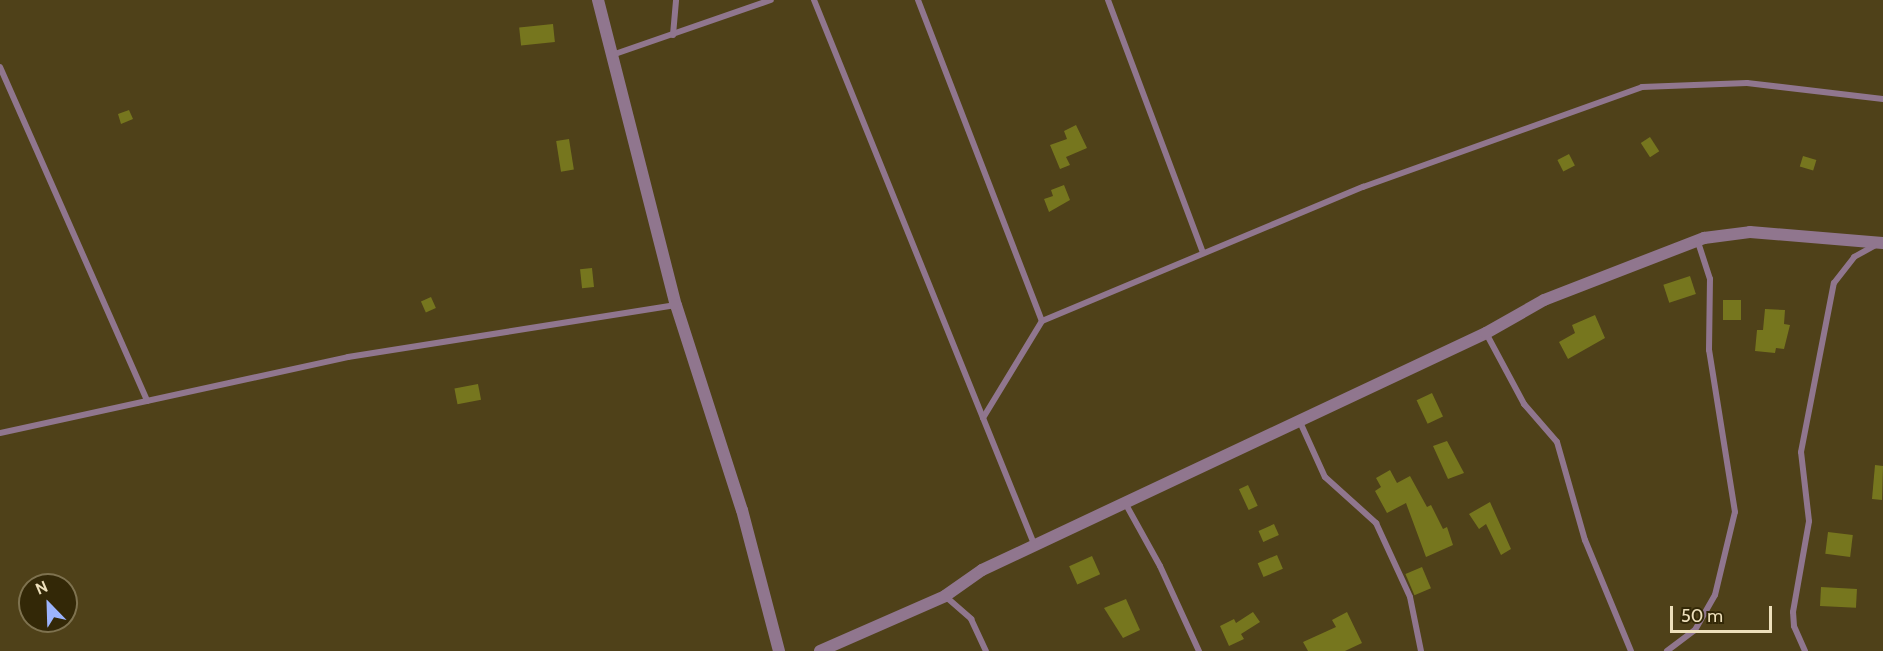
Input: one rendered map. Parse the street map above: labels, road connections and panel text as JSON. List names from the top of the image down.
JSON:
{
  "scale_bar": "50 m",
  "north": "top left"
}
